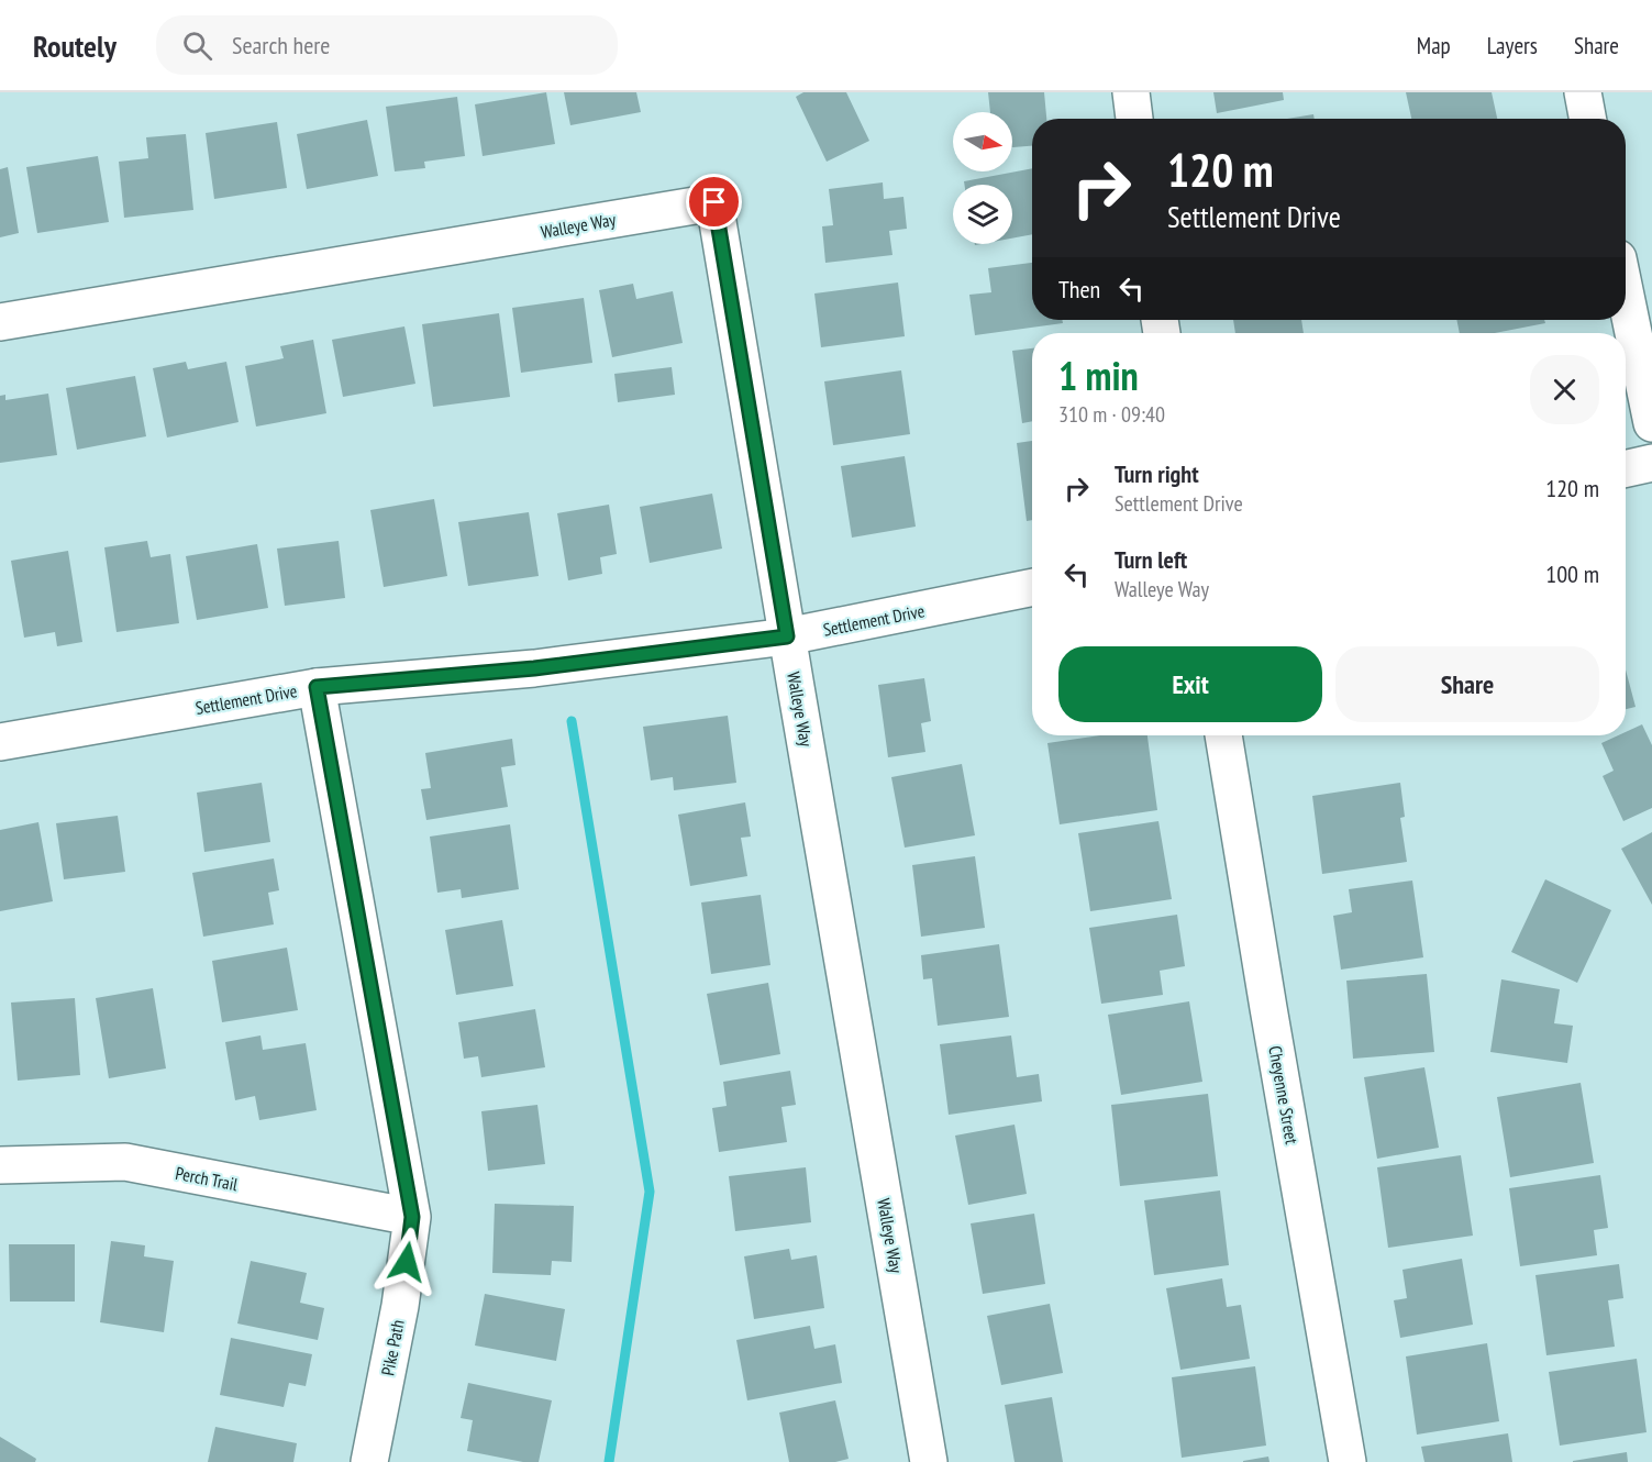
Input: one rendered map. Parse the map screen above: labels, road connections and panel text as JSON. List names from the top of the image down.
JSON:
{
  "streets": {
    "street": [
      "Walleye Way",
      "Settlement Drive",
      "Cheyenne Street",
      "Perch Trail",
      "Pike Path"
    ]
  },
  "crossings": [
    ["Walleye Way", "Settlement Drive"],
    ["Settlement Drive", "Pike Path"],
    ["Perch Trail", "Pike Path"]
  ],
  "north": "right",
  "page": {
    "header": "Routely",
    "search": "Search here",
    "nav": ["Map", "Layers", "Share"],
    "turn": ["120 m", "Settlement Drive"],
    "then": "Then",
    "heading": ["1 min", "310 m · 09:40"],
    "list": [
      {
        "name": "Turn right",
        "note": "Settlement Drive",
        "value": "120 m"
      },
      {
        "name": "Turn left",
        "note": "Walleye Way",
        "value": "100 m"
      }
    ],
    "buttons": ["Exit", "Share"]
  }
}
